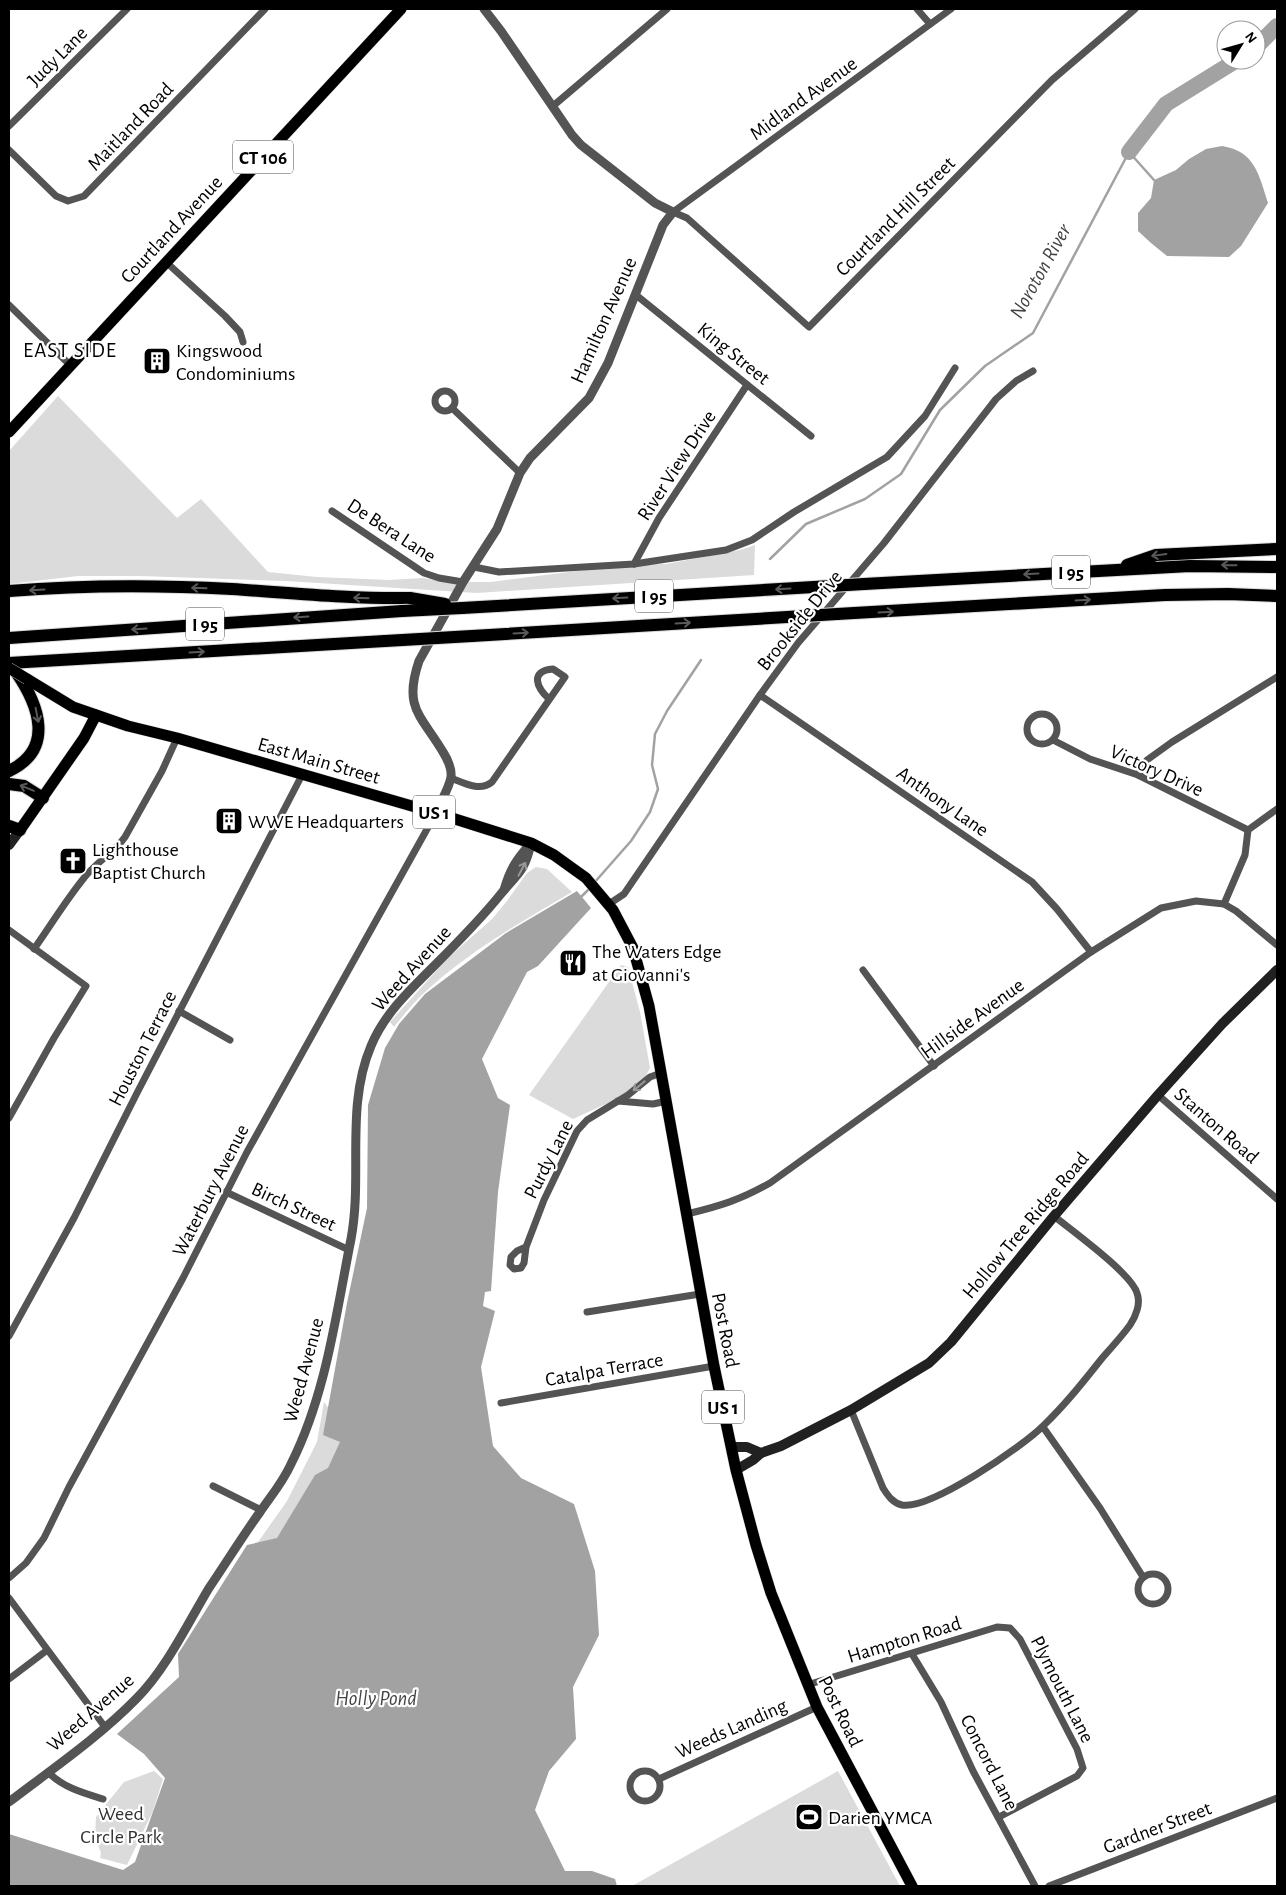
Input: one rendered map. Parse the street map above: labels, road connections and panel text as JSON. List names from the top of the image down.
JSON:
{
  "streets": {
    "highway": ["I 95"],
    "main road": [
      "CT 106",
      "Courtland Avenue",
      "East Main Street",
      "US 1",
      "Hollow Tree Ridge Road",
      "Post Road"
    ],
    "street": [
      "Judy Lane",
      "Midland Avenue",
      "Maitland Road",
      "Courtland Hill Street",
      "Hamilton Avenue",
      "King Street",
      "River View Drive",
      "De Bera Lane",
      "Brookside Drive",
      "Victory Drive",
      "Anthony Lane",
      "Weed Avenue",
      "Hillside Avenue",
      "Houston Terrace",
      "Stanton Road",
      "Purdy Lane",
      "Waterbury Avenue",
      "Birch Street",
      "Catalpa Terrace",
      "Hampton Road",
      "Plymouth Lane",
      "Weeds Landing",
      "Concord Lane",
      "Gardner Street"
    ]
  },
  "crossings": [
    ["Midland Avenue", "Courtland Hill Street"],
    ["Midland Avenue", "Hamilton Avenue"],
    ["Courtland Hill Street", "Hamilton Avenue"],
    ["Hamilton Avenue", "King Street"],
    ["Hamilton Avenue", "De Bera Lane"],
    ["King Street", "River View Drive"],
    ["I 95", "East Main Street"],
    ["Brookside Drive", "East Main Street"],
    ["Brookside Drive", "Anthony Lane"],
    ["Brookside Drive", "Post Road"],
    ["East Main Street", "Weed Avenue"],
    ["East Main Street", "Houston Terrace"],
    ["East Main Street", "Waterbury Avenue"],
    ["East Main Street", "Post Road"],
    ["Anthony Lane", "Hillside Avenue"],
    ["Weed Avenue", "Birch Street"],
    ["Hillside Avenue", "Post Road"],
    ["Stanton Road", "Hollow Tree Ridge Road"],
    ["Purdy Lane", "Post Road"],
    ["Waterbury Avenue", "Birch Street"],
    ["Hollow Tree Ridge Road", "Post Road"],
    ["Post Road", "Catalpa Terrace"],
    ["Post Road", "Hampton Road"],
    ["Post Road", "Weeds Landing"],
    ["Hampton Road", "Plymouth Lane"],
    ["Hampton Road", "Concord Lane"],
    ["Plymouth Lane", "Concord Lane"]
  ],
  "districts": ["EAST SIDE"],
  "water": ["Noroton River", "Holly Pond"],
  "parks": ["Weed Circle Park"],
  "places": {
    "building": ["Kingswood Condominiums", "WWE Headquarters"],
    "church": ["Lighthouse Baptist Church"],
    "restaurant": ["The Waters Edge at Giovanni's"],
    "sports": ["Darien YMCA"]
  },
  "north": "top right"
}
